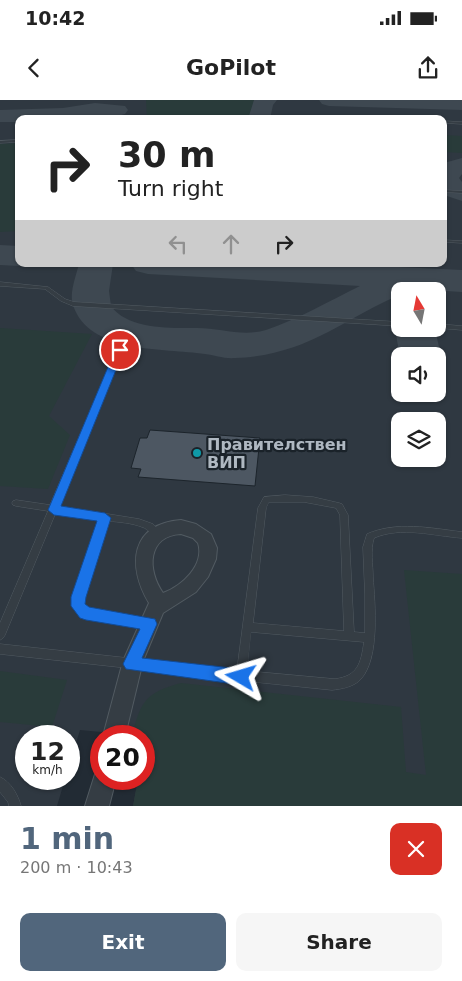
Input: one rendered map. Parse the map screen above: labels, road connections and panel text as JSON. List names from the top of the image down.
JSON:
{
  "places": ["Правителствен ВИП"],
  "north": "top",
  "page": {
    "status": "10:42",
    "header": "GoPilot",
    "turn": ["30 m", "Turn right"],
    "speed": "12 km/h",
    "limit": "20",
    "heading": ["1 min", "200 m · 10:43"],
    "buttons": ["Exit", "Share"]
  }
}
